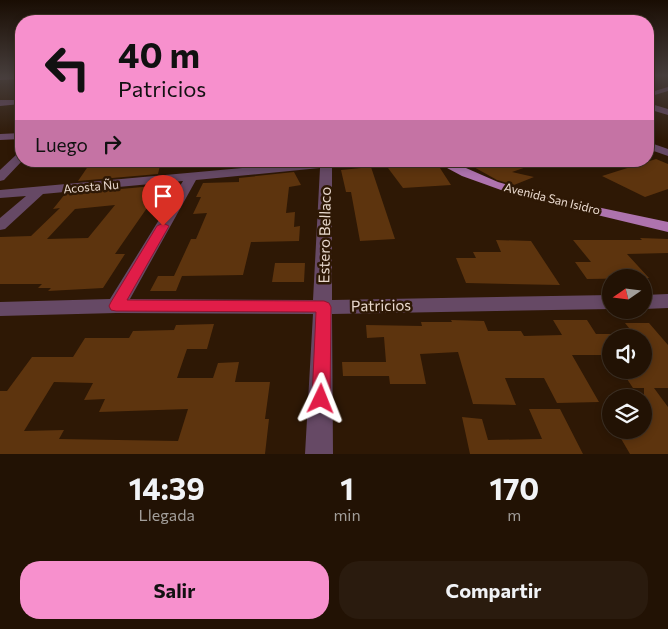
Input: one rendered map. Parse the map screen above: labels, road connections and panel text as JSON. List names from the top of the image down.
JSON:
{
  "streets": {
    "main road": ["Avenida San Isidro"],
    "street": ["Acosta Ñu", "Estero Bellaco", "Patricios"]
  },
  "crossings": [
    ["Estero Bellaco", "Patricios"]
  ],
  "north": "left",
  "page": {
    "turn": ["40 m", "Patricios"],
    "then": "Luego",
    "eta": [
      "14:39",
      "Llegada",
      "1",
      "min",
      "170",
      "m"
    ],
    "buttons": ["Salir", "Compartir"]
  }
}
